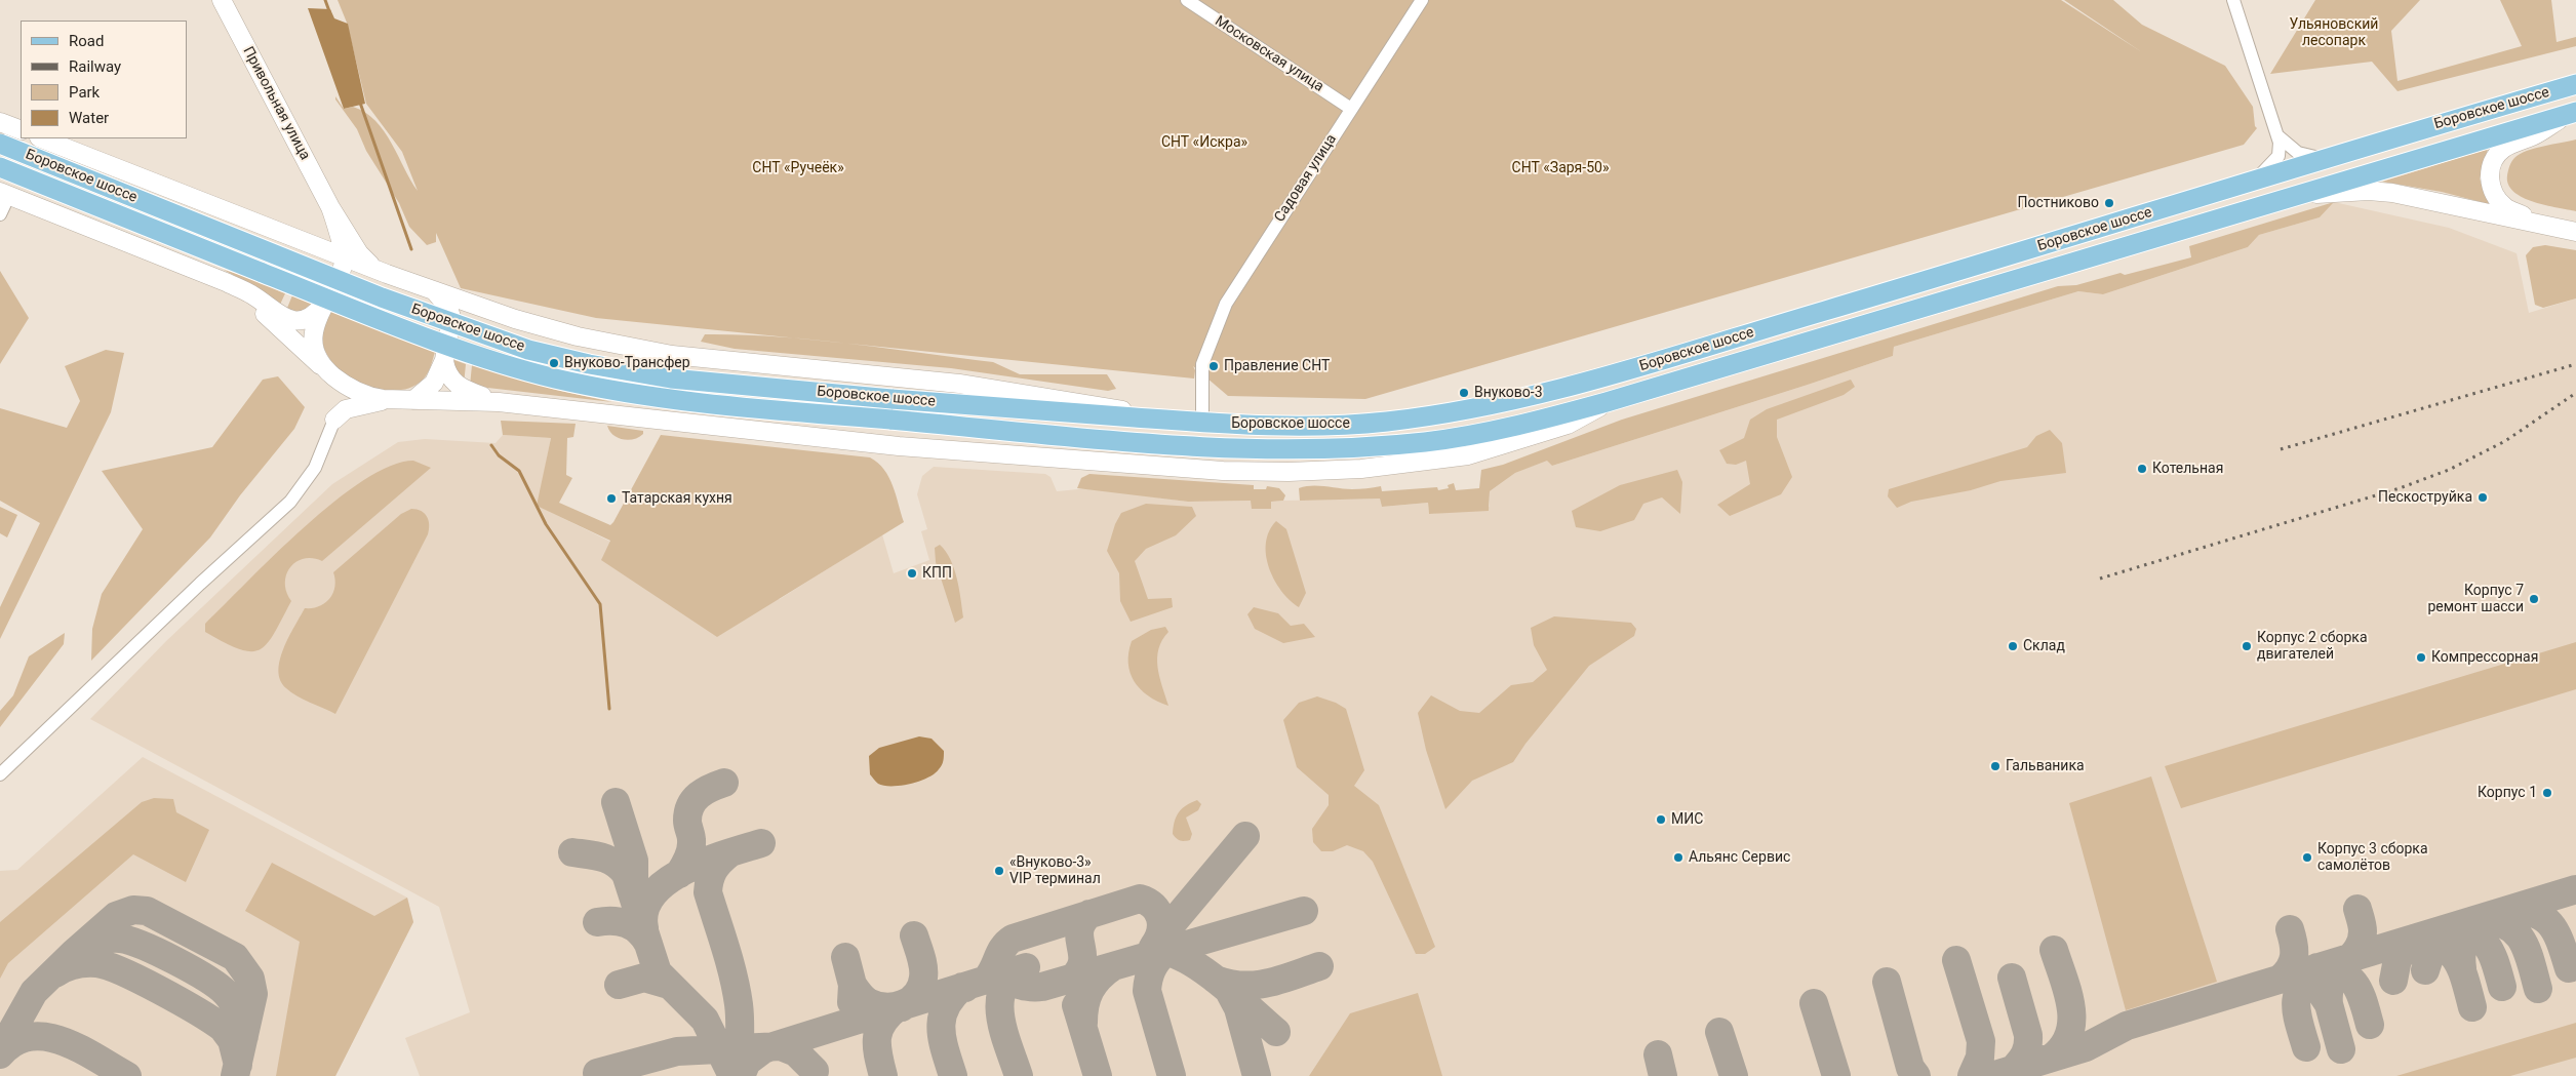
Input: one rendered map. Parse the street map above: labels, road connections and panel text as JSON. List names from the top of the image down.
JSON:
{
  "streets": {
    "main road": ["Привольная улица", "Боровское шоссе"],
    "street": ["Московская улица", "Садовая улица"]
  },
  "crossings": [
    ["Московская улица", "Садовая улица"],
    ["Боровское шоссе", "Садовая улица"]
  ],
  "parks": [
    "Ульяновский лесопарк",
    "СНТ «Искра»",
    "СНТ «Ручеёк»",
    "СНТ «Заря-50»"
  ],
  "places": [
    "Постниково",
    "Внуково-Трансфер",
    "Правление СНТ",
    "Внуково-3",
    "Котельная",
    "Пескоструйка",
    "Татарская кухня",
    "КПП",
    "Корпус 7 ремонт шасси",
    "Склад",
    "Корпус 2 сборка двигателей",
    "Компрессорная",
    "Гальваника",
    "Корпус 1",
    "МИС",
    "Альянс Сервис",
    "Корпус 3 сборка самолётов",
    "«Внуково-3» VIP терминал"
  ],
  "legend": [
    "Road",
    "Railway",
    "Park",
    "Water"
  ]
}
